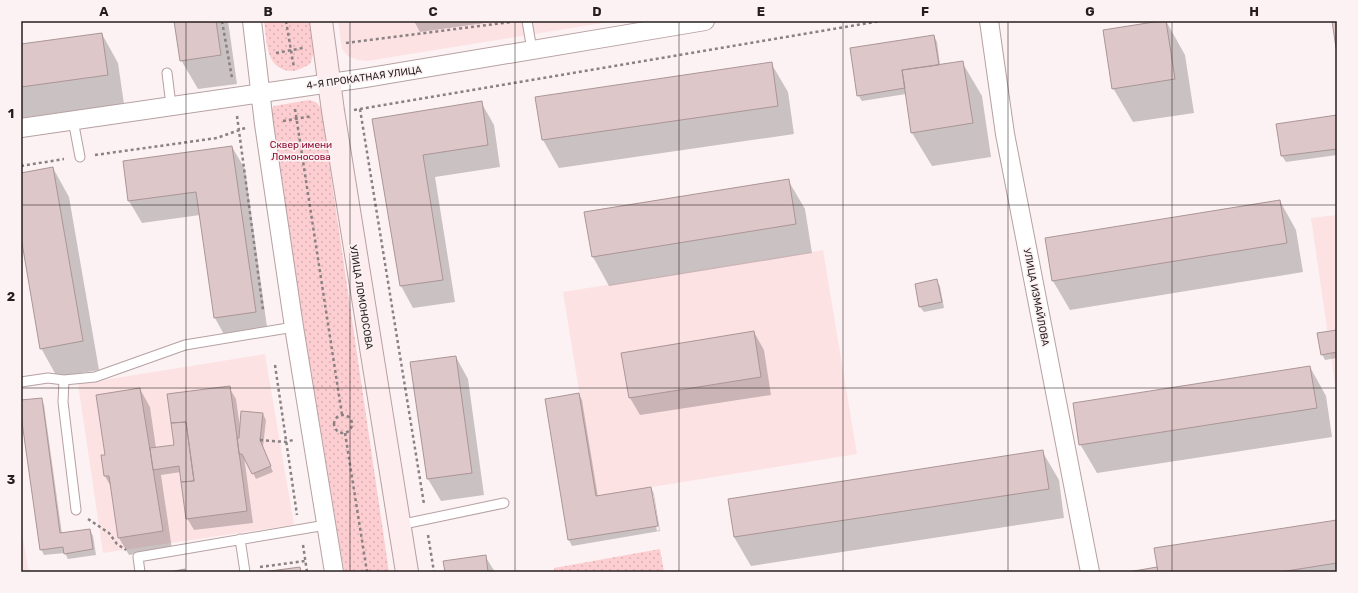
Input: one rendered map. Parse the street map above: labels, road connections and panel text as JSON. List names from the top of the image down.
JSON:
{
  "streets": {
    "street": ["4-Я ПРОКАТНАЯ УЛИЦА", "УЛИЦА ЛОМОНОСОВА", "УЛИЦА ИЗМАЙЛОВА"]
  },
  "crossings": [
    ["4-Я ПРОКАТНАЯ УЛИЦА", "УЛИЦА ЛОМОНОСОВА"]
  ],
  "parks": ["Сквер имени Ломоносова"],
  "grid": {
    "columns": [
      "A",
      "B",
      "C",
      "D",
      "E",
      "F",
      "G",
      "H"
    ],
    "rows": ["1", "2", "3"]
  }
}
